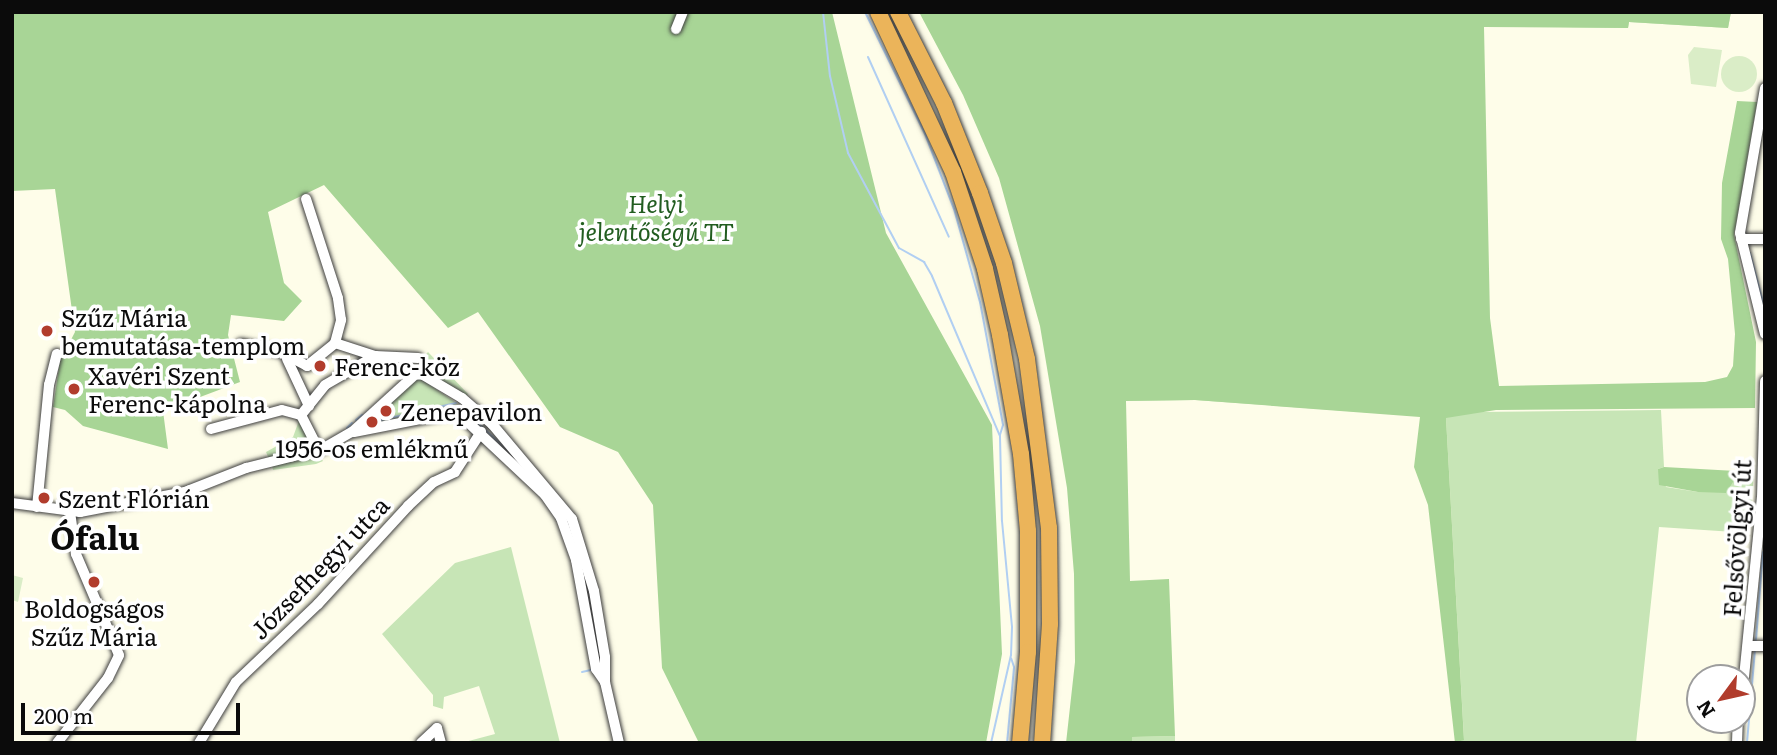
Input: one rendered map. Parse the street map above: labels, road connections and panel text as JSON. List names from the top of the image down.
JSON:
{
  "streets": {
    "street": ["Felsővölgyi út", "Józsefhegyi utca"]
  },
  "districts": ["Ófalu"],
  "parks": ["Helyi jelentőségű TT"],
  "places": [
    "Szűz Mária bemutatása-templom",
    "Ferenc-köz",
    "Xavéri Szent Ferenc-kápolna",
    "Zenepavilon",
    "1956-os emlékmű",
    "Szent Flórián",
    "Boldogságos Szűz Mária"
  ],
  "scale_bar": "200 m",
  "north": "bottom left"
}
